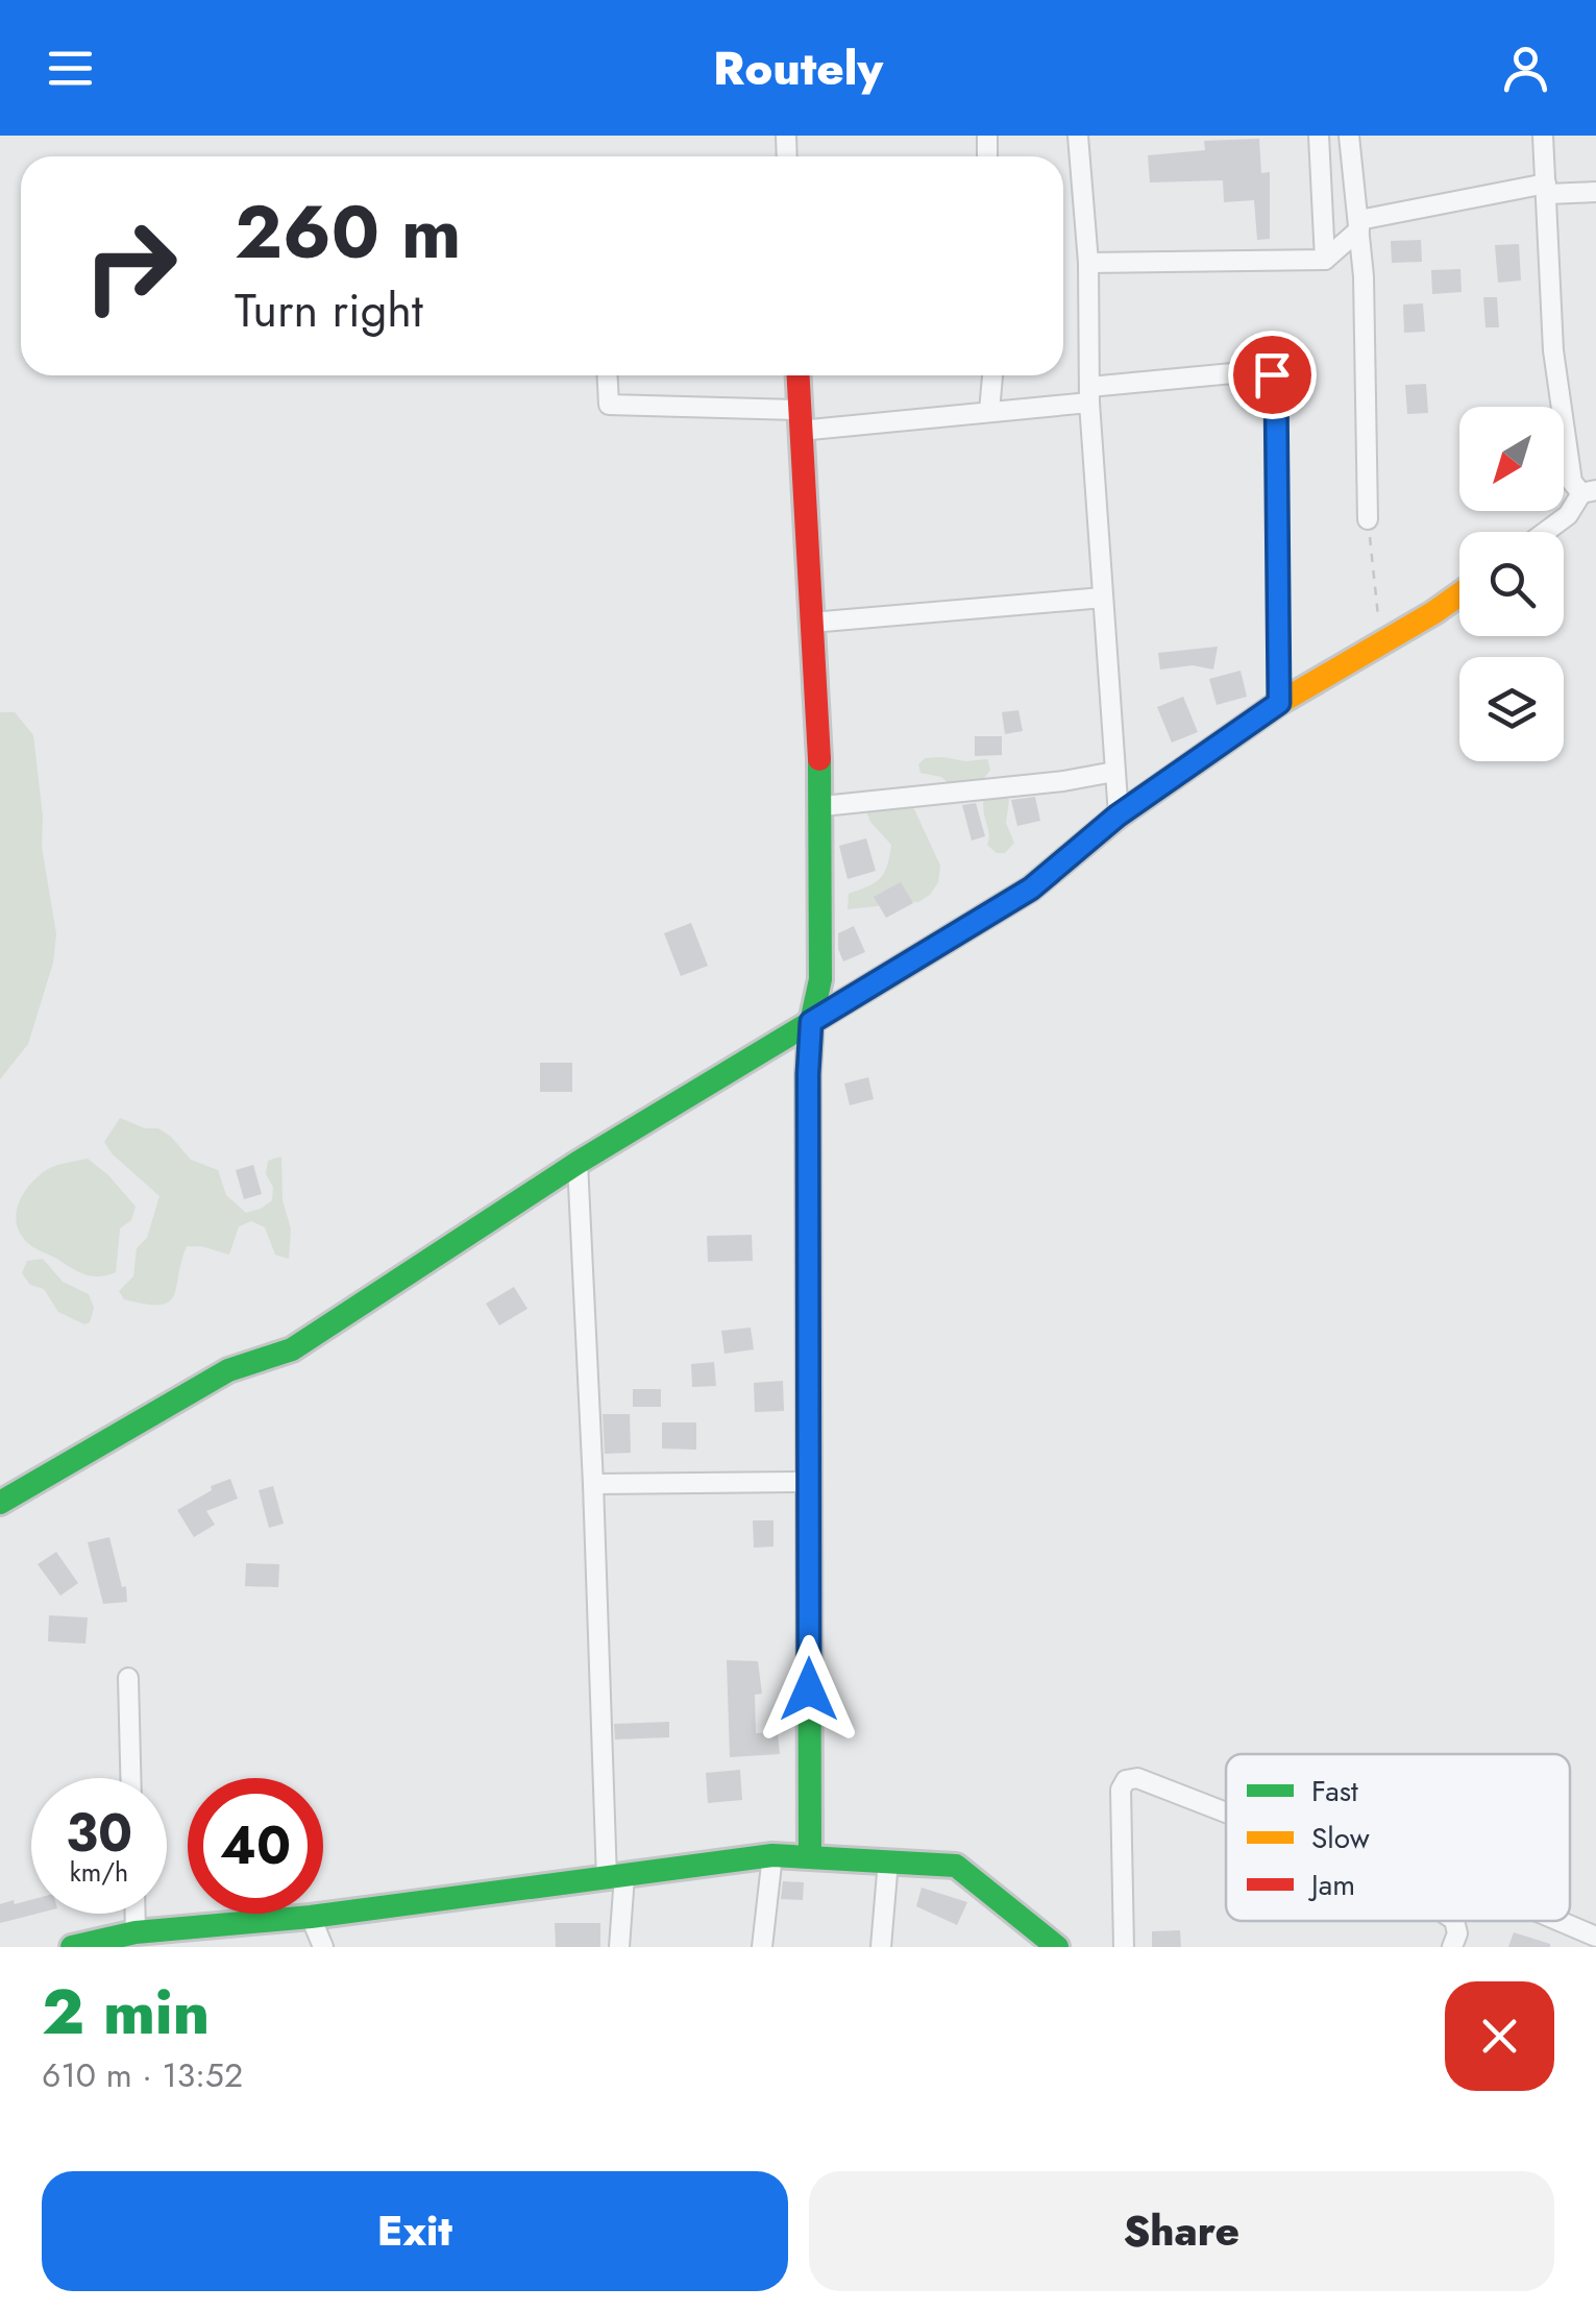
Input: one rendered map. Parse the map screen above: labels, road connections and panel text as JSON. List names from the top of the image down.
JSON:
{
  "legend": ["Fast", "Slow", "Jam"],
  "north": "bottom left",
  "page": {
    "header": "Routely",
    "turn": ["260 m", "Turn right"],
    "speed": "30 km/h",
    "limit": "40",
    "heading": ["2 min", "610 m · 13:52"],
    "buttons": ["Exit", "Share"]
  }
}
